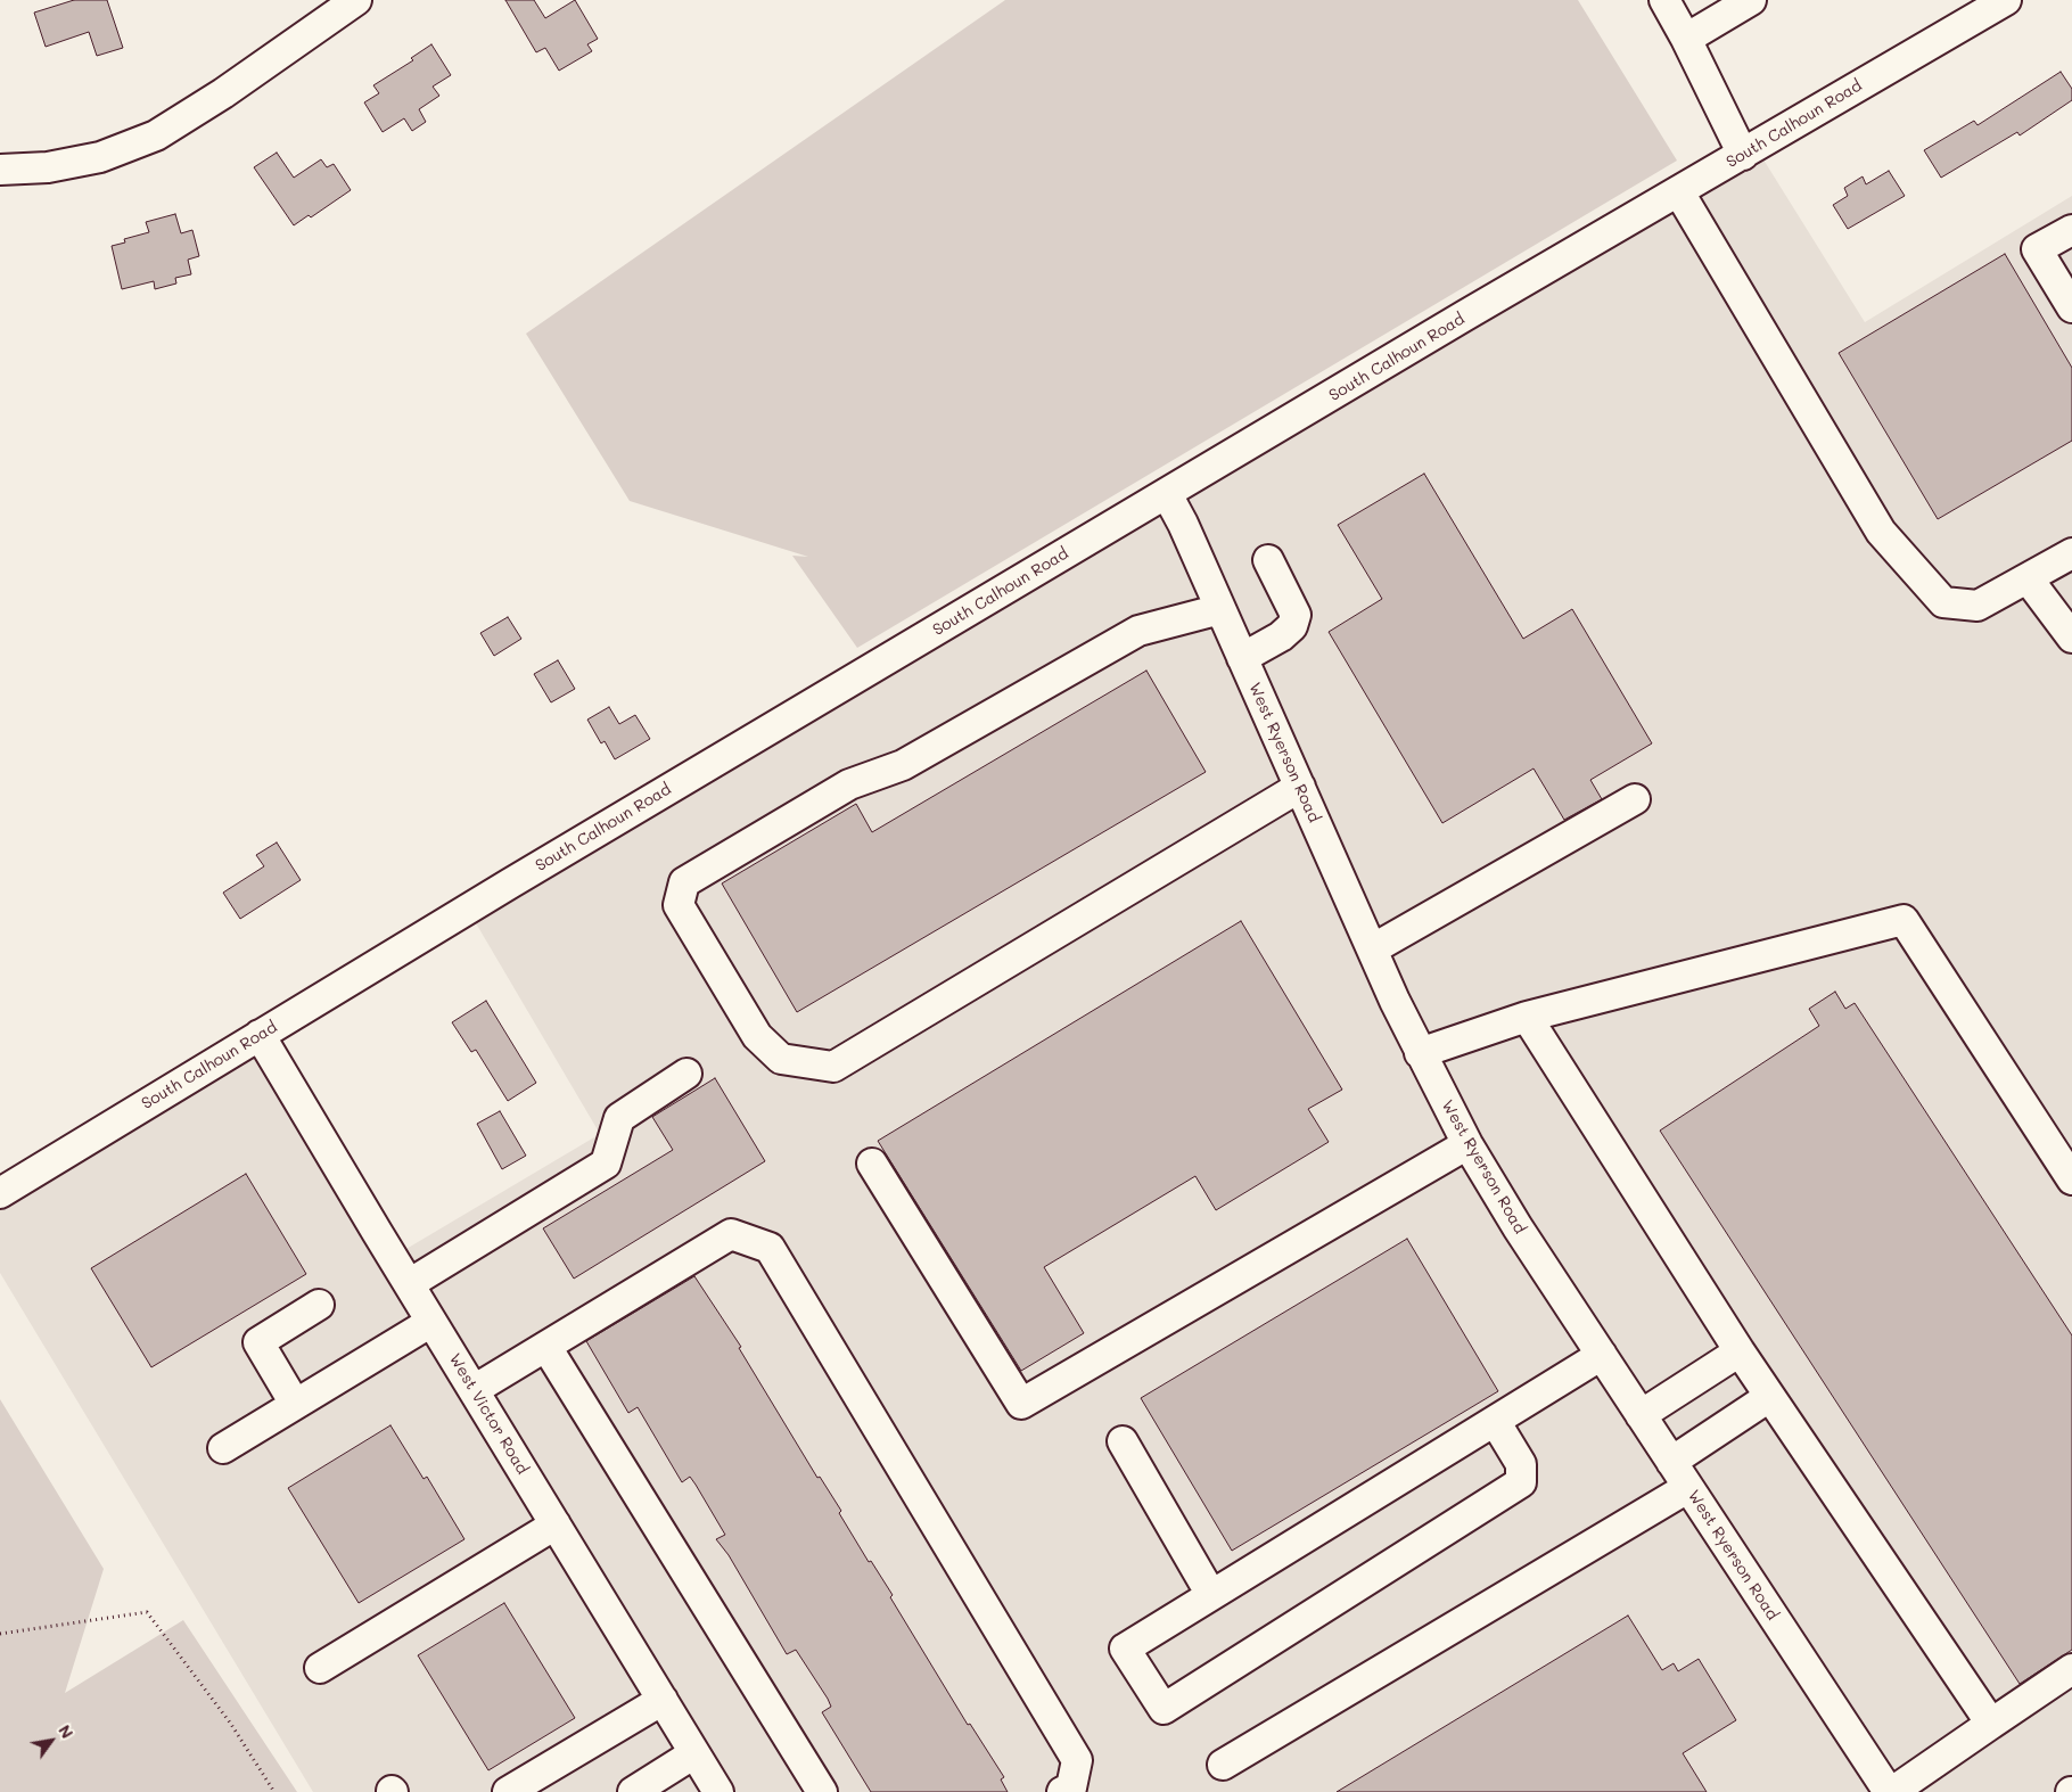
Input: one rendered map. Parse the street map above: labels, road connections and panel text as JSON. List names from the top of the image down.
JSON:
{
  "streets": {
    "street": ["South Calhoun Road", "West Ryerson Road", "West Victor Road"]
  },
  "crossings": [
    ["South Calhoun Road", "West Ryerson Road"],
    ["South Calhoun Road", "West Victor Road"]
  ],
  "north": "top right"
}
